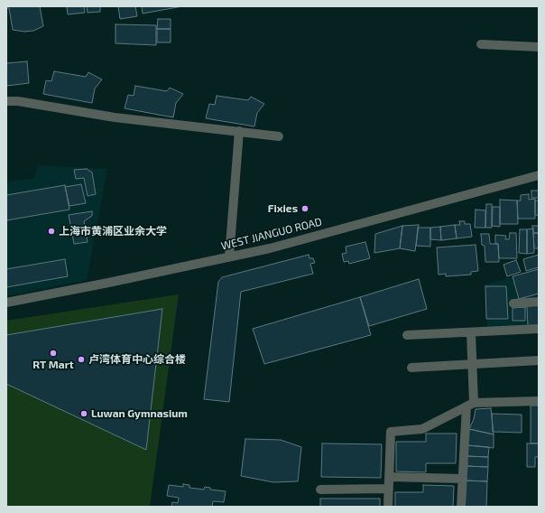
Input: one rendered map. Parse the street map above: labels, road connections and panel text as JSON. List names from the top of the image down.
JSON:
{
  "streets": {
    "street": ["WEST JIANGUO ROAD"]
  },
  "places": [
    "Fixies",
    "上海市黄浦区业余大学",
    "RT Mart",
    "卢湾体育中心综合楼",
    "Luwan Gymnasium"
  ]
}
